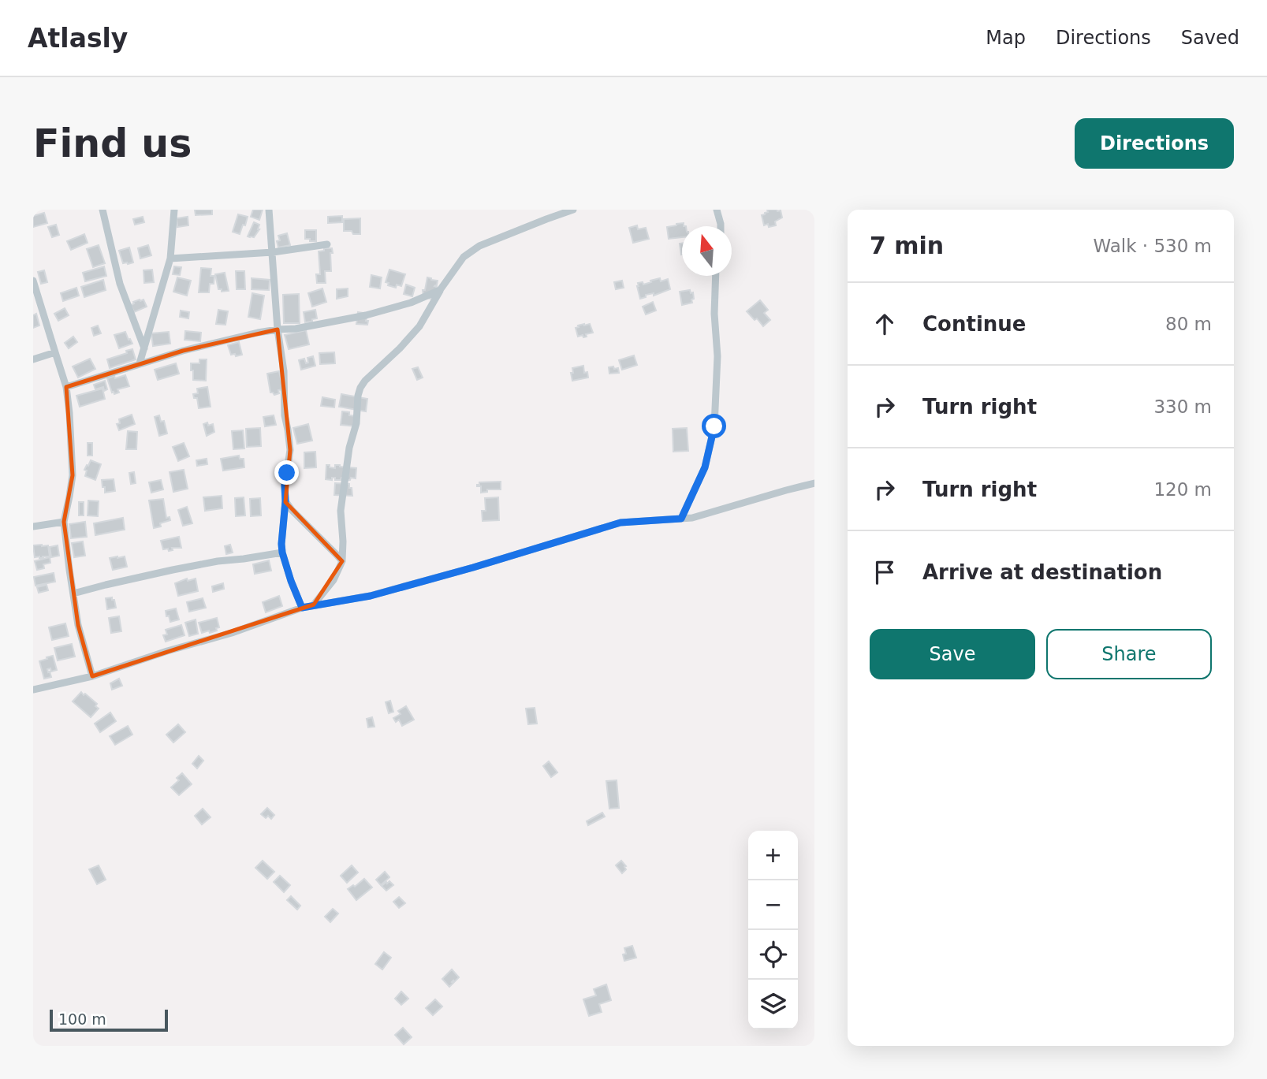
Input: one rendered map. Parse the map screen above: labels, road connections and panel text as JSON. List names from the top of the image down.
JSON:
{
  "scale_bar": "100 m",
  "north": "top",
  "page": {
    "header": "Atlasly",
    "nav": ["Map", "Directions", "Saved"],
    "buttons": [
      "Directions",
      ["Save", "Share"]
    ],
    "title": "Find us",
    "heading": ["7 min", "Walk · 530 m"],
    "list": [
      ["Continue", "80 m"],
      ["Turn right", "330 m"],
      ["Turn right", "120 m"],
      "Arrive at destination"
    ],
    "map_buttons": ["+", "−"],
    "scale": "100 m"
  }
}
